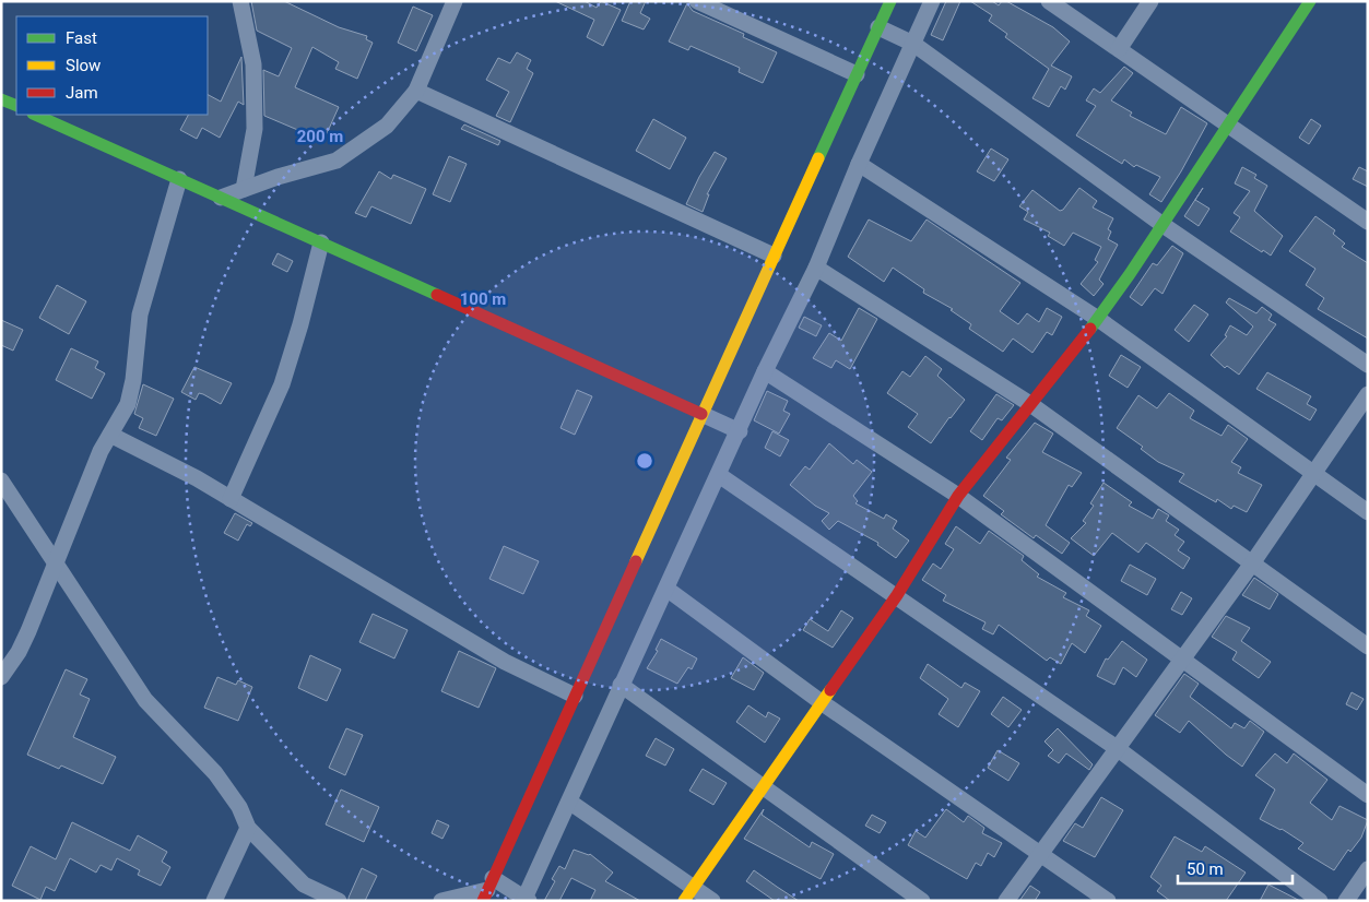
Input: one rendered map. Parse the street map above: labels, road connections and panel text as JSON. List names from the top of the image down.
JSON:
{
  "legend": ["Fast", "Slow", "Jam"],
  "scale_bar": "50 m",
  "rings": ["200 m", "100 m"]
}
